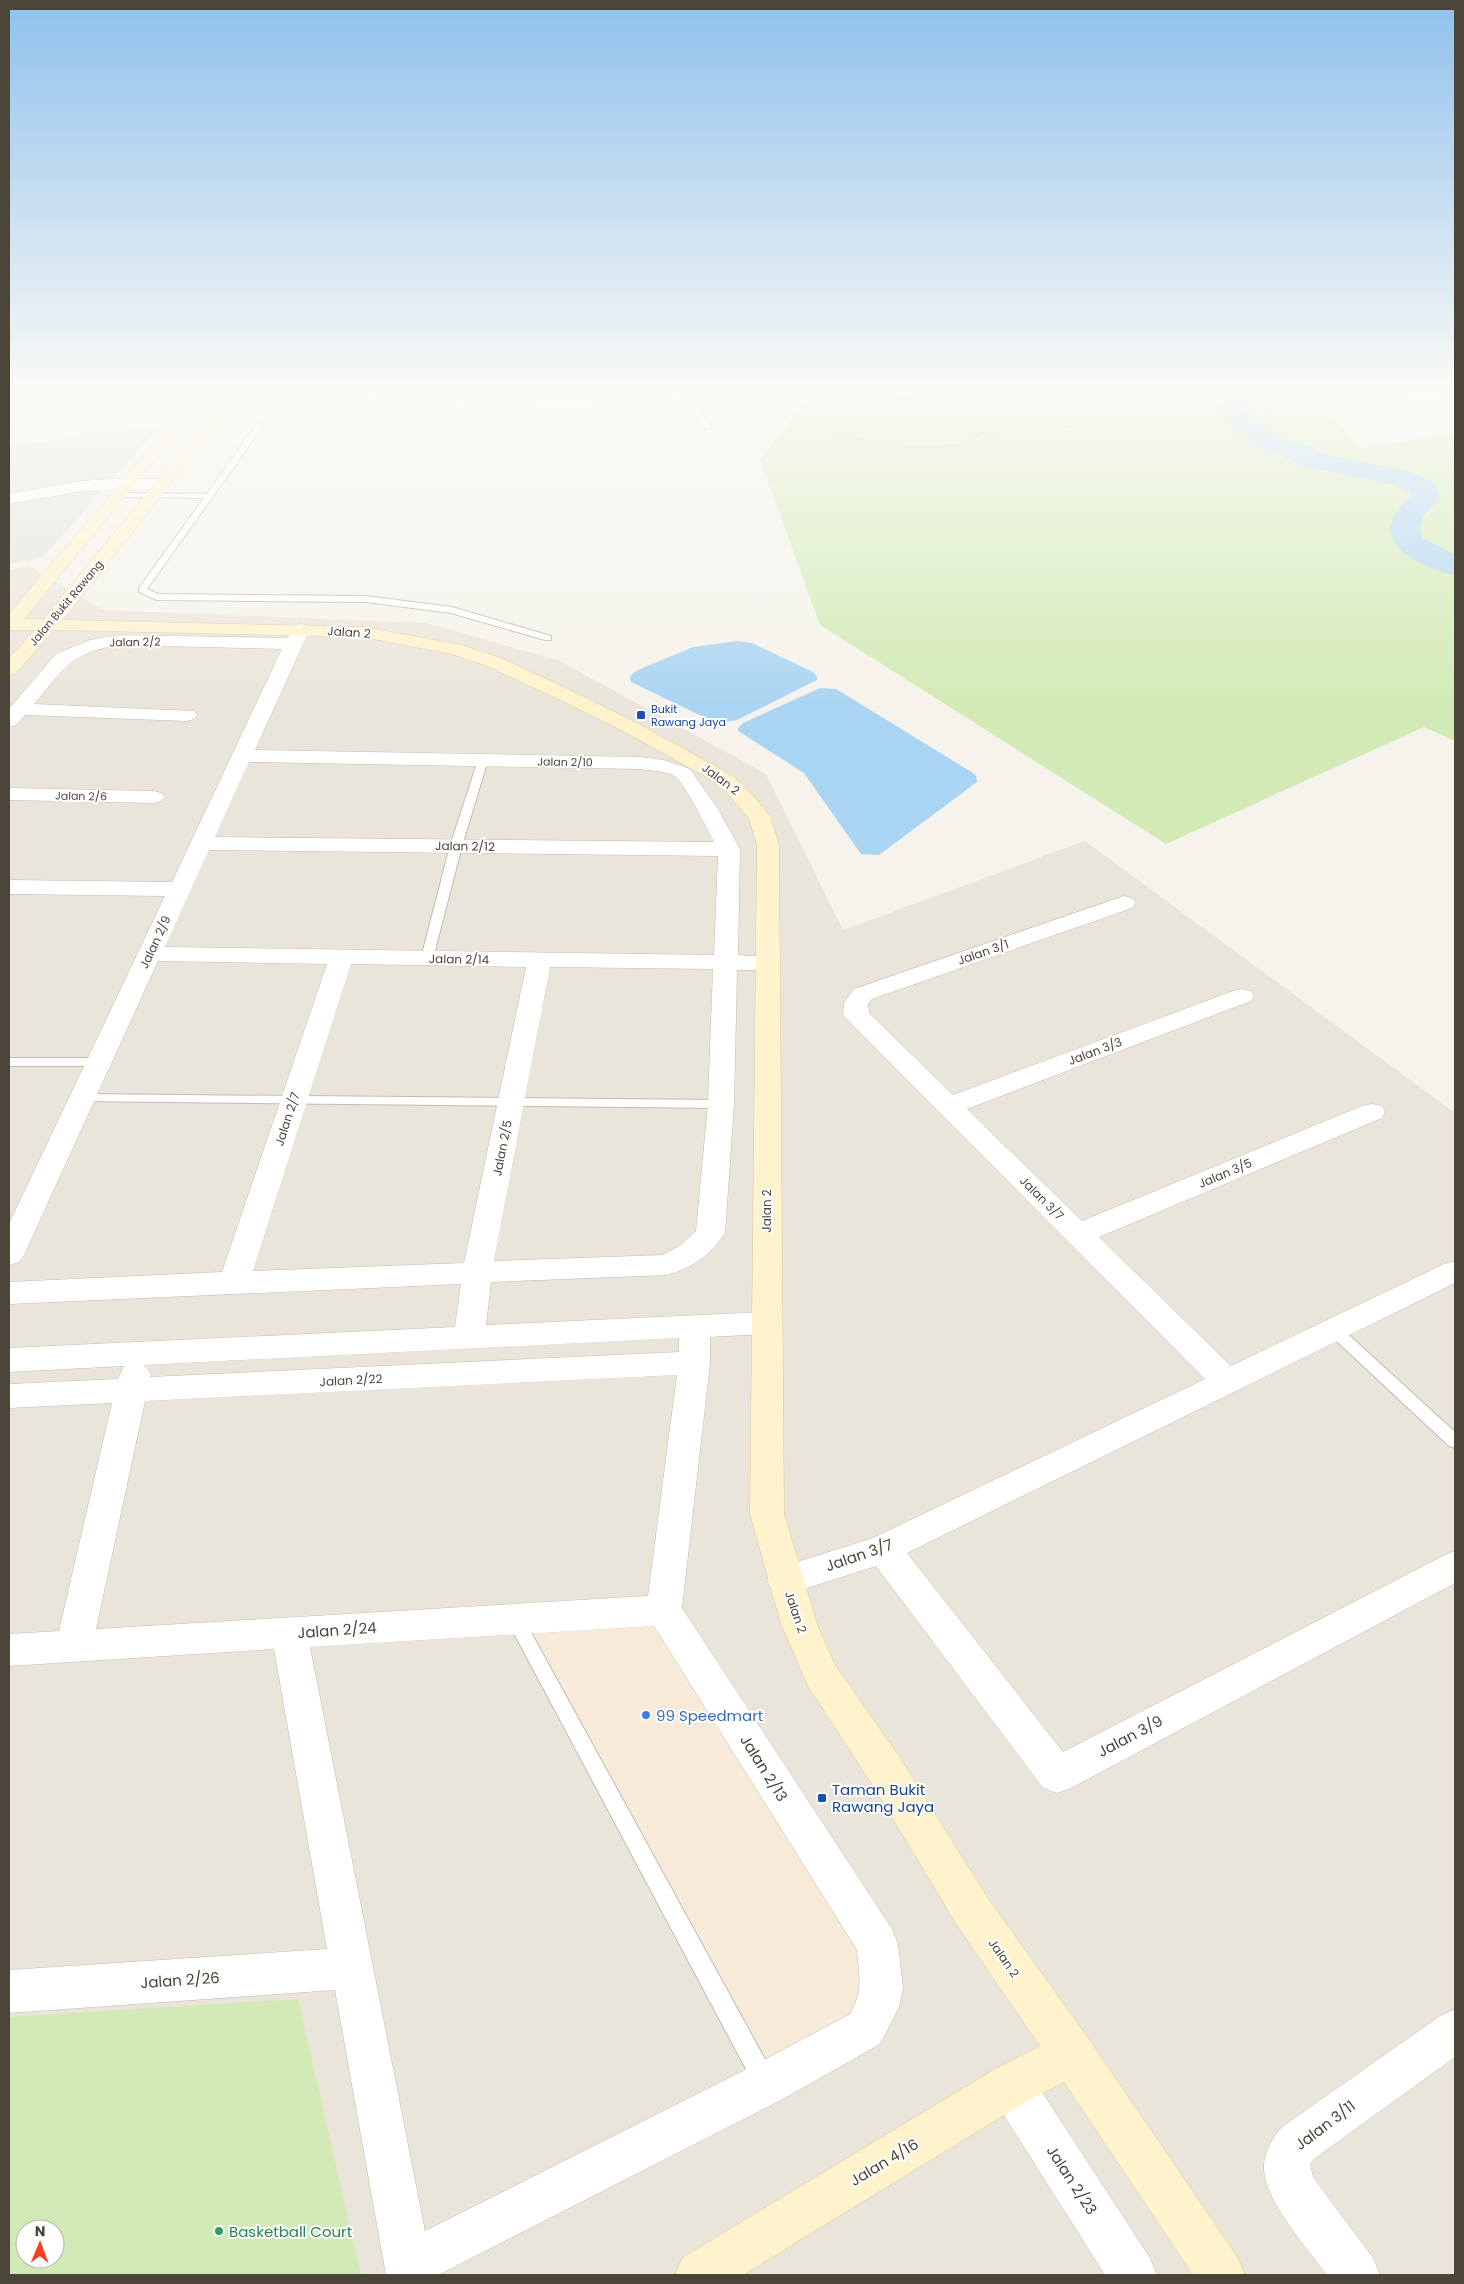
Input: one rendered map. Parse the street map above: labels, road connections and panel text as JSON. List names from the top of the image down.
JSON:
{
  "streets": {
    "street": [
      "Jalan Bukit Rawang",
      "Jalan 2",
      "Jalan 2/2",
      "Jalan 2/10",
      "Jalan 2/6",
      "Jalan 2/12",
      "Jalan 2/9",
      "Jalan 3/1",
      "Jalan 2/14",
      "Jalan 3/3",
      "Jalan 2/7",
      "Jalan 2/5",
      "Jalan 3/5",
      "Jalan 3/7",
      "Jalan 2/22",
      "Jalan 2/24",
      "Jalan 3/9",
      "Jalan 2/13",
      "Jalan 2/26",
      "Jalan 3/11",
      "Jalan 4/16",
      "Jalan 2/23"
    ]
  },
  "crossings": [
    ["Jalan Bukit Rawang", "Jalan 2"],
    ["Jalan 2", "Jalan 2/2"],
    ["Jalan 2", "Jalan 2/9"],
    ["Jalan 2", "Jalan 2/14"],
    ["Jalan 2", "Jalan 3/7"],
    ["Jalan 2", "Jalan 4/16"],
    ["Jalan 2/2", "Jalan 2/9"],
    ["Jalan 2/10", "Jalan 2/12"],
    ["Jalan 2/10", "Jalan 2/9"],
    ["Jalan 2/12", "Jalan 2/9"],
    ["Jalan 2/9", "Jalan 2/14"],
    ["Jalan 3/1", "Jalan 3/7"],
    ["Jalan 2/14", "Jalan 2/7"],
    ["Jalan 2/14", "Jalan 2/5"],
    ["Jalan 3/3", "Jalan 3/7"],
    ["Jalan 3/5", "Jalan 3/7"],
    ["Jalan 3/7", "Jalan 3/9"],
    ["Jalan 2/24", "Jalan 2/13"],
    ["Jalan 4/16", "Jalan 2/23"]
  ],
  "places": {
    "transit": ["Bukit Rawang Jaya", "Taman Bukit Rawang Jaya"],
    "other": ["99 Speedmart", "Basketball Court"]
  },
  "north": "top"
}
